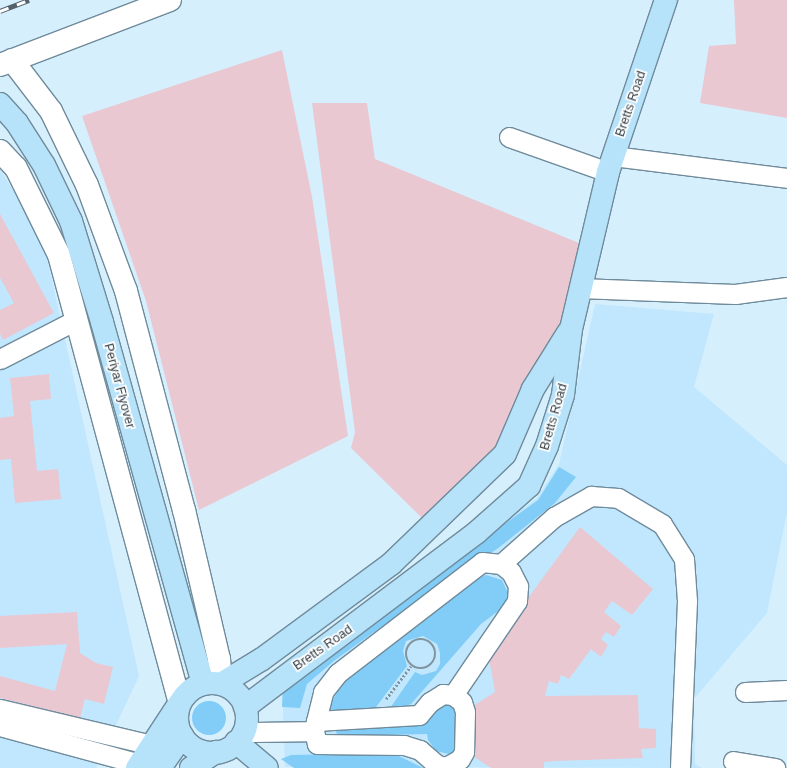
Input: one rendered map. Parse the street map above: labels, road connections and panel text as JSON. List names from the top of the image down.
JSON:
{
  "streets": {
    "main road": ["Bretts Road", "Periyar Flyover"]
  },
  "crossings": [
    ["Bretts Road", "Periyar Flyover"]
  ]
}
